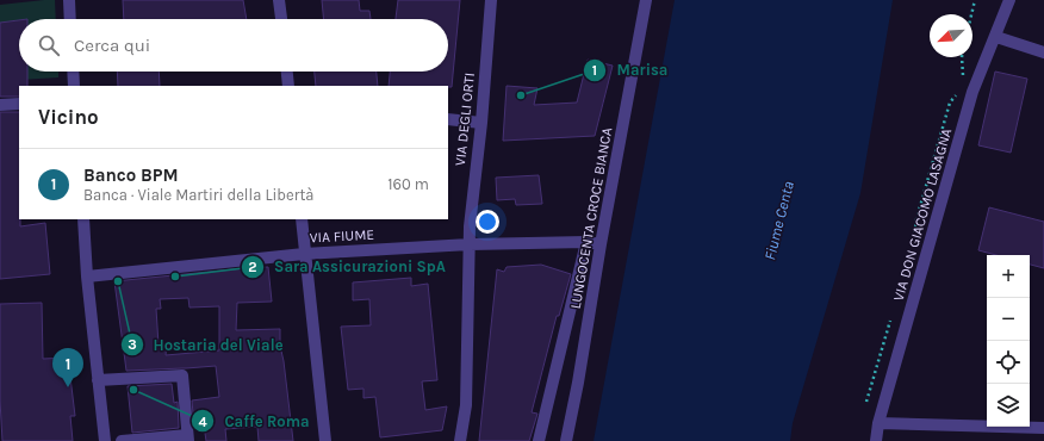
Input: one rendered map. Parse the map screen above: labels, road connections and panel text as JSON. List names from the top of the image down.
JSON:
{
  "streets": {
    "street": [
      "VIA DEGLI ORTI",
      "VIA DON GIACOMO LASAGNA",
      "LUNGOCENTA CROCE BIANCA",
      "VIA FIUME"
    ]
  },
  "crossings": [
    ["VIA DEGLI ORTI", "VIA FIUME"],
    ["LUNGOCENTA CROCE BIANCA", "VIA FIUME"]
  ],
  "water": ["Fiume Centa"],
  "places": [
    "Marisa",
    "Sara Assicurazioni SpA",
    "Hostaria del Viale",
    "Caffe Roma"
  ],
  "north": "bottom left",
  "page": {
    "search": "Cerca qui",
    "heading": "Vicino",
    "list": [
      {
        "mark": "1",
        "name": "Banco BPM",
        "note": "Banca · Viale Martiri della Libertà",
        "value": "160 m"
      }
    ],
    "map_buttons": ["+", "−"],
    "pins": "1"
  }
}
